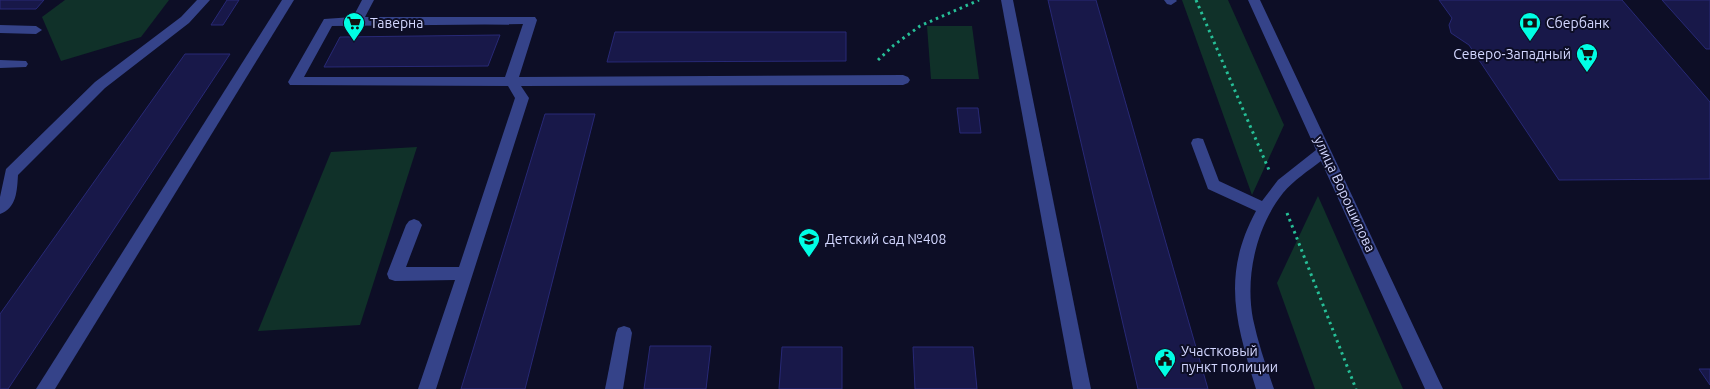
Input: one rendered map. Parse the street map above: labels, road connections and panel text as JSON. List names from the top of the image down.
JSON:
{
  "streets": {
    "street": ["улица Ворошилова"]
  },
  "places": {
    "supermarket": ["Таверна", "Северо-Западный"],
    "bank": ["Сбербанк"],
    "school or university": ["Детский сад №408"],
    "public building": ["Участковый пункт полиции"]
  }
}
